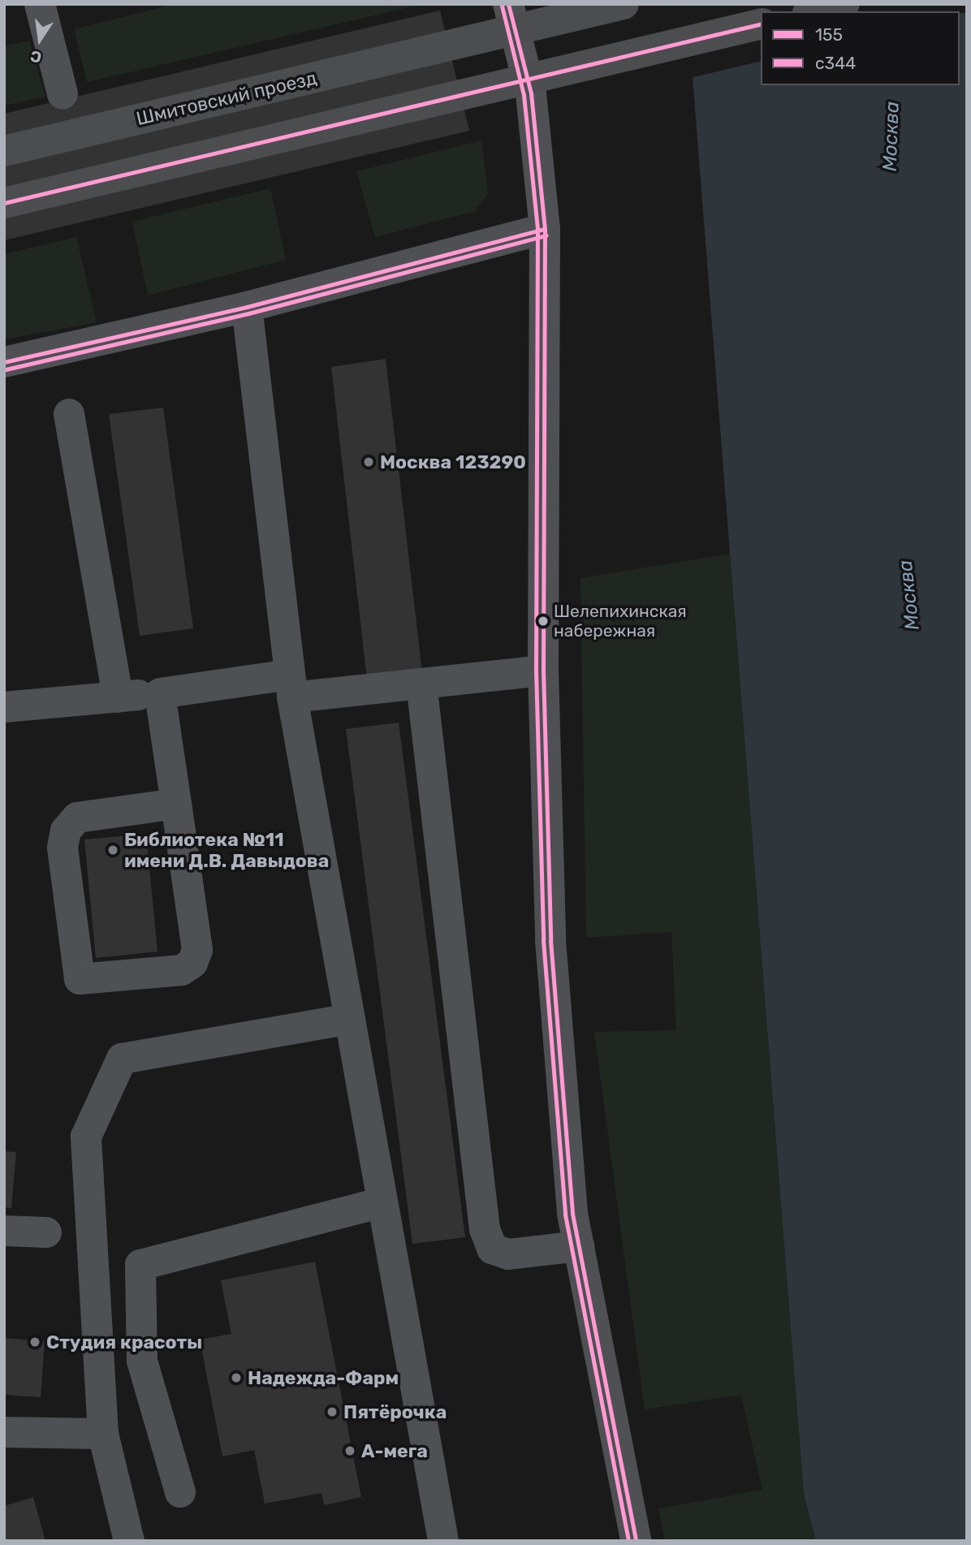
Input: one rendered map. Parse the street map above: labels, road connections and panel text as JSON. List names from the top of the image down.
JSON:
{
  "streets": {
    "main road": ["Шмитовский проезд"]
  },
  "water": ["Москва"],
  "places": [
    "Москва 123290",
    "Шелепихинская набережная",
    "Библиотека №11 имени Д.В. Давыдова",
    "Студия красоты",
    "Надежда-Фарм",
    "Пятёрочка",
    "А-мега"
  ],
  "lines": ["transit line 155", "transit line с344"],
  "legend": ["155", "с344"],
  "north": "bottom"
}
